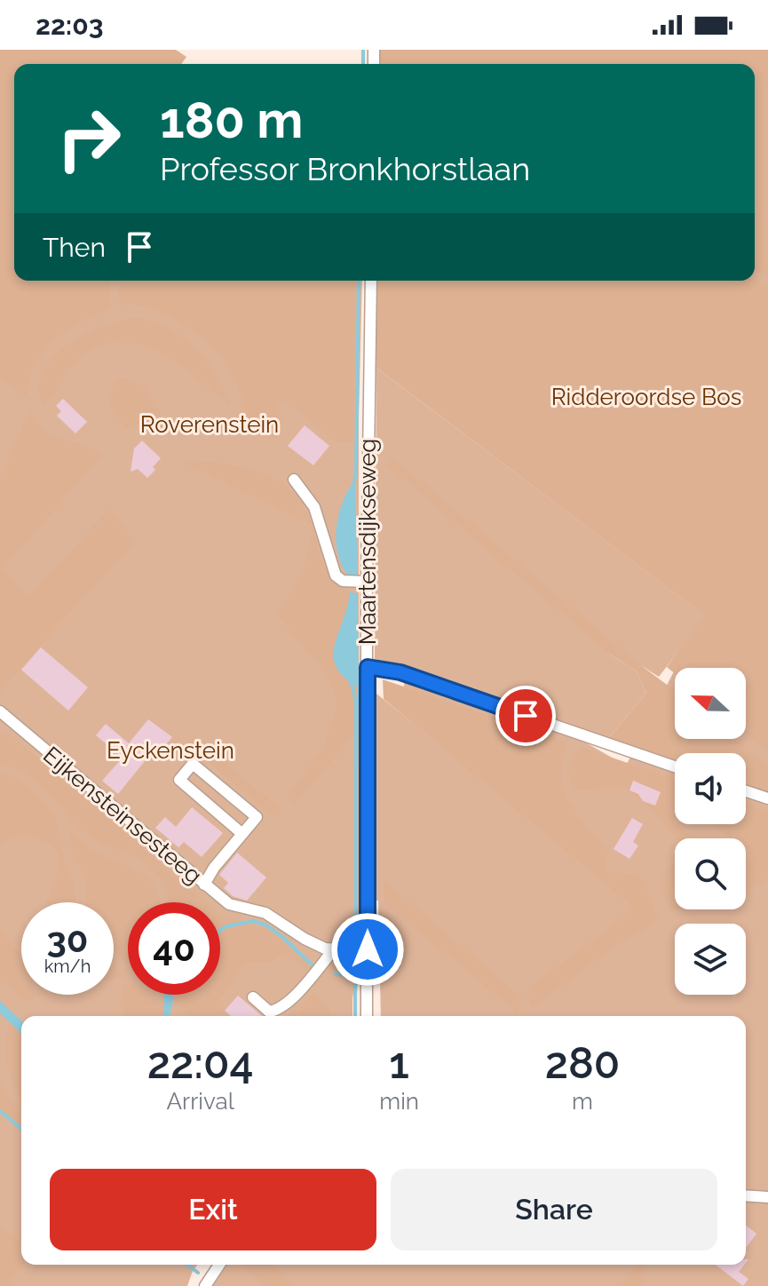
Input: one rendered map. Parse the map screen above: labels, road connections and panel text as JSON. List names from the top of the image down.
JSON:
{
  "streets": {
    "street": ["Maartensdijkseweg", "Eijkensteinsesteeg"]
  },
  "crossings": [
    ["Maartensdijkseweg", "Eijkensteinsesteeg"]
  ],
  "parks": ["Ridderoordse Bos", "Roverenstein", "Eyckenstein"],
  "north": "left",
  "page": {
    "status": "22:03",
    "turn": ["180 m", "Professor Bronkhorstlaan"],
    "then": "Then",
    "speed": "30 km/h",
    "limit": "40",
    "eta": [
      "22:04",
      "Arrival",
      "1",
      "min",
      "280",
      "m"
    ],
    "buttons": ["Exit", "Share"]
  }
}
